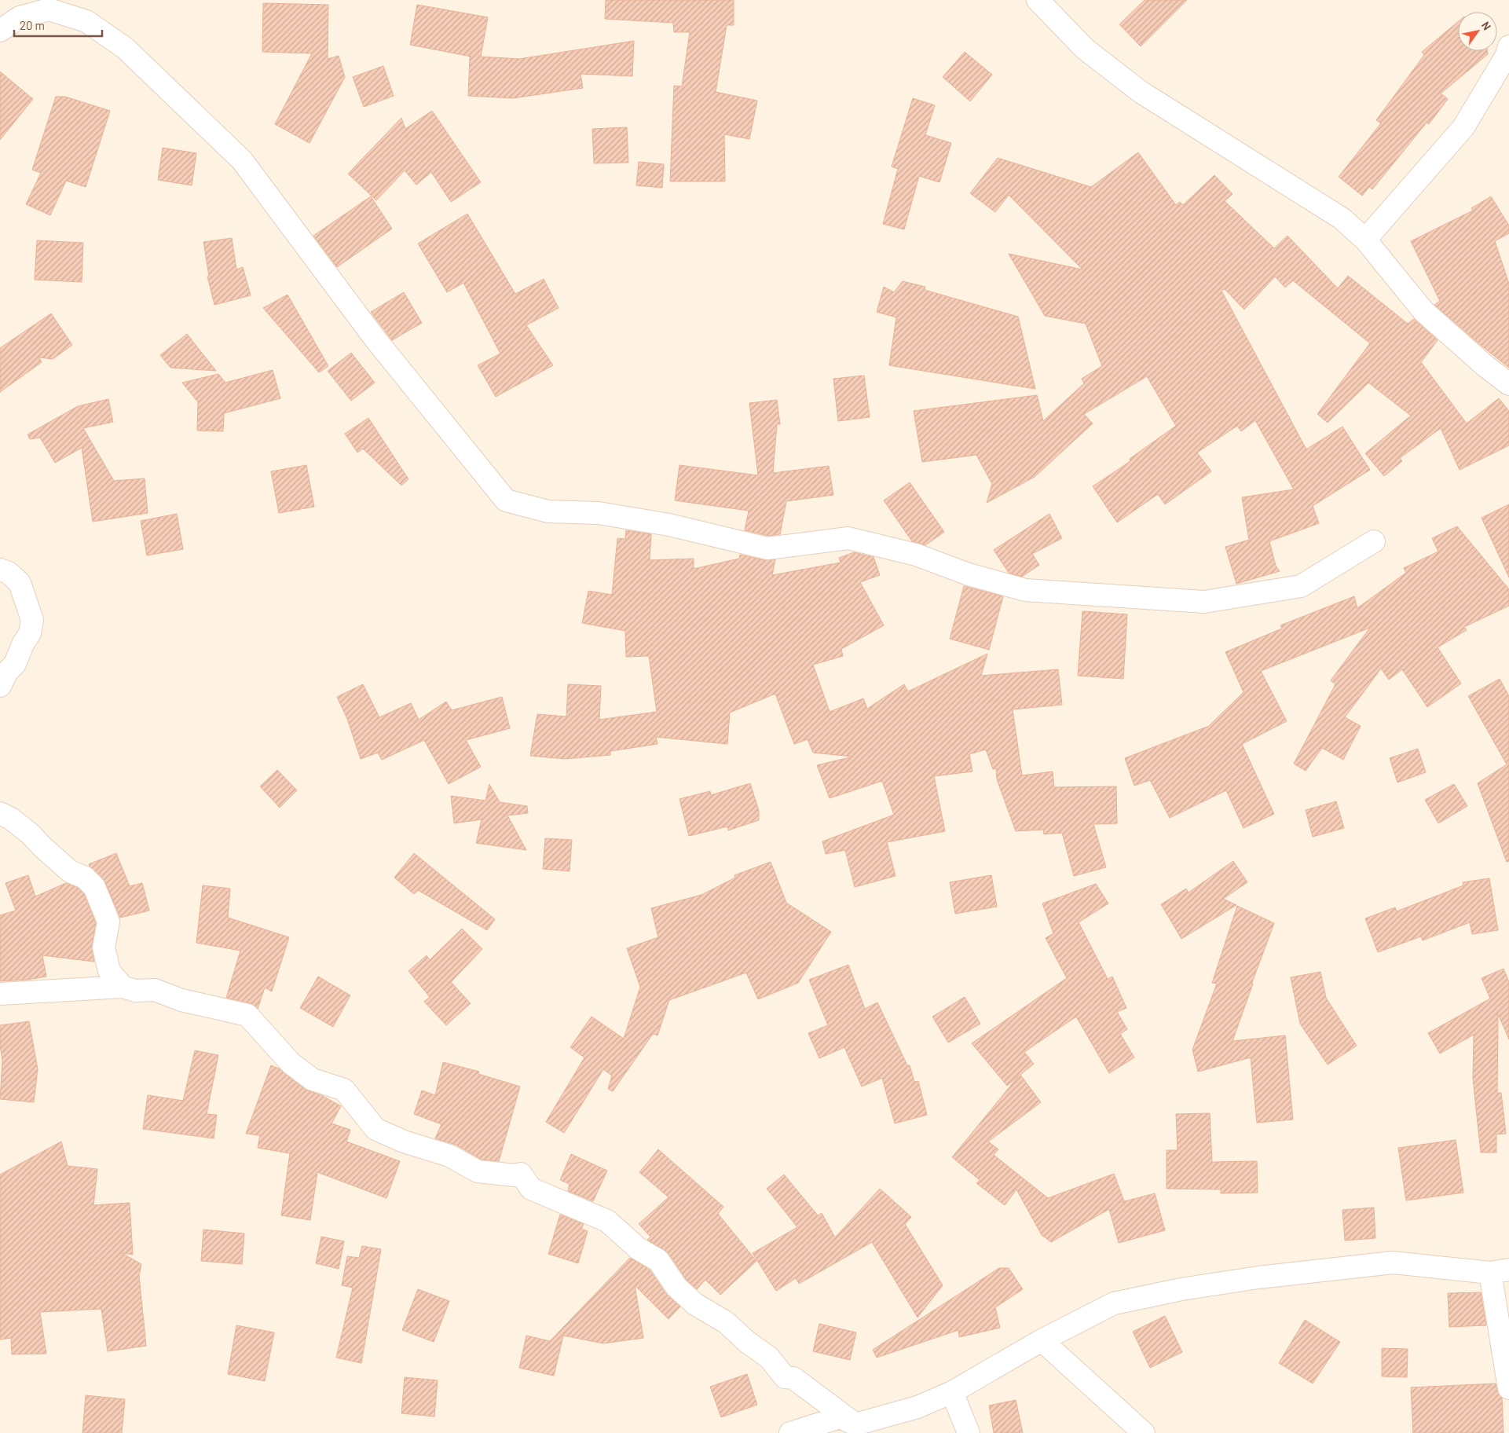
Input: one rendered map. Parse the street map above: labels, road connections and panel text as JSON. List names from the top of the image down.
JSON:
{
  "scale_bar": "20 m",
  "north": "top right"
}
